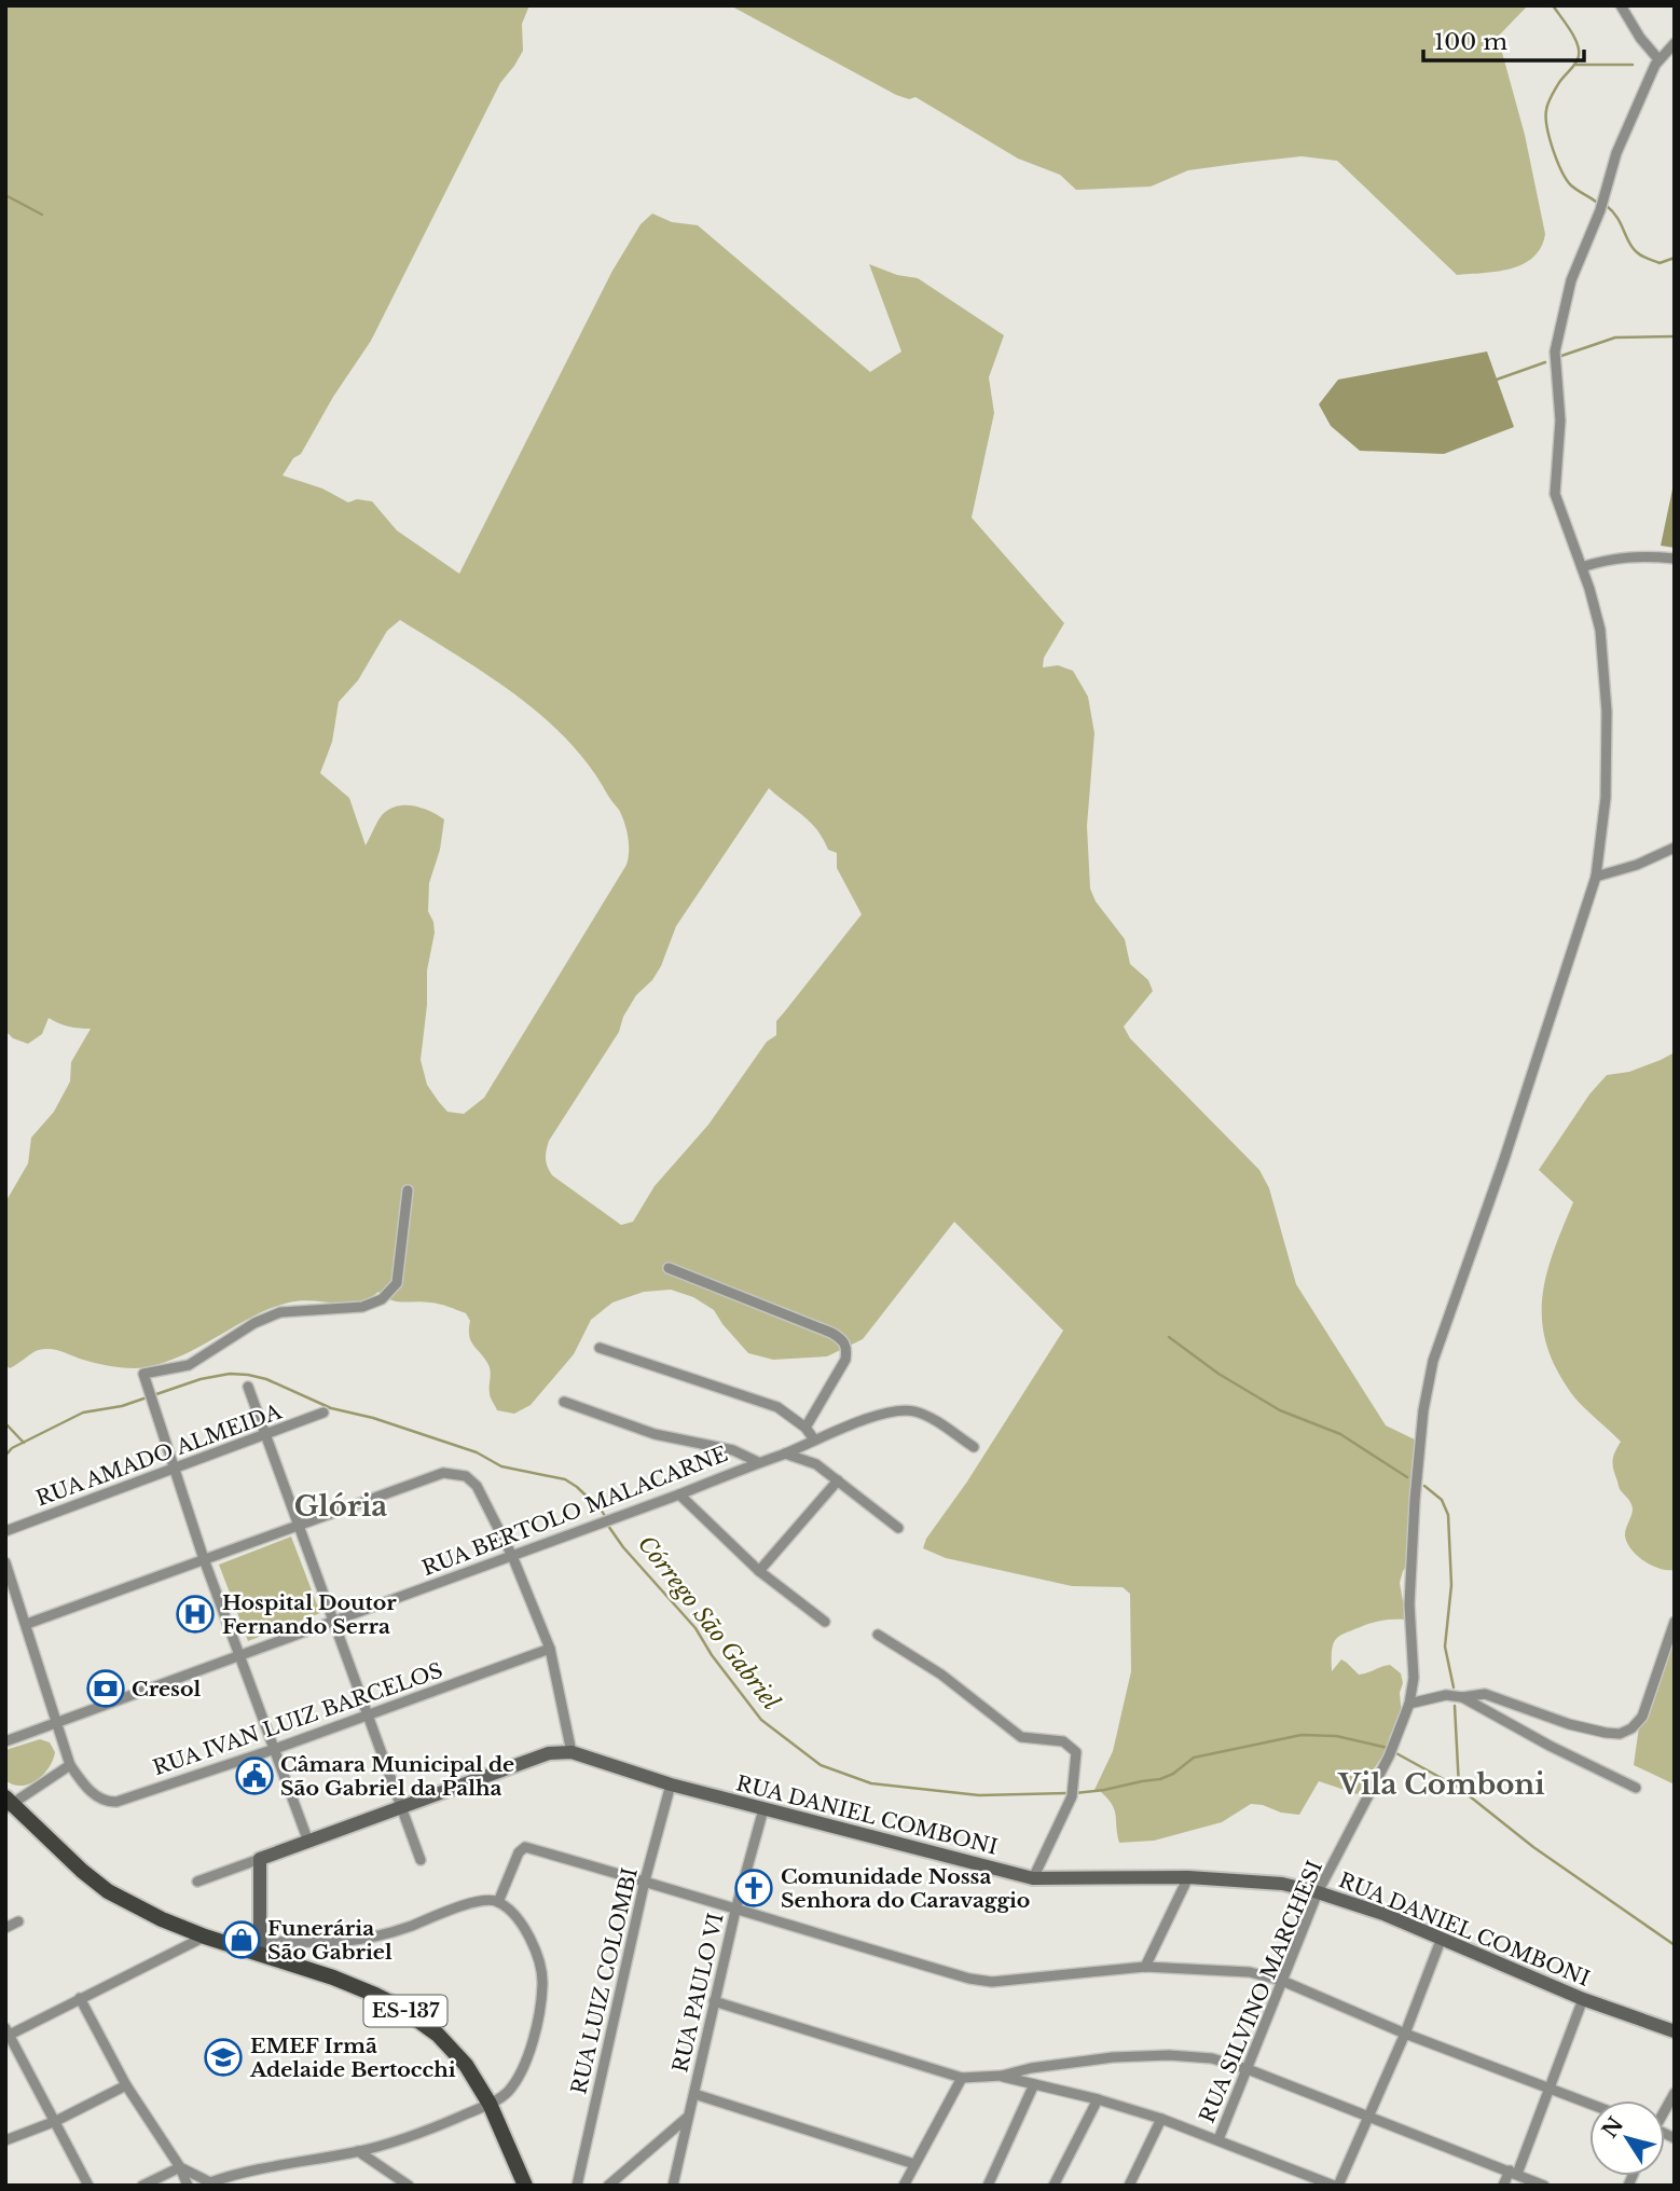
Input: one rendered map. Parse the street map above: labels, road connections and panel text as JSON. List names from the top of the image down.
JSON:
{
  "streets": {
    "main road": ["ES-137"],
    "street": [
      "RUA AMADO ALMEIDA",
      "RUA BERTOLO MALACARNE",
      "RUA IVAN LUIZ BARCELOS",
      "RUA DANIEL COMBONI",
      "RUA LUIZ COLOMBI",
      "RUA SILVINO MARCHESI",
      "RUA PAULO VI"
    ]
  },
  "crossings": [
    ["RUA DANIEL COMBONI", "RUA LUIZ COLOMBI"],
    ["RUA DANIEL COMBONI", "RUA SILVINO MARCHESI"],
    ["RUA DANIEL COMBONI", "RUA PAULO VI"]
  ],
  "districts": ["Glória", "Vila Comboni"],
  "water": ["Córrego São Gabriel"],
  "places": {
    "hospital": ["Hospital Doutor Fernando Serra"],
    "bank": ["Cresol"],
    "public building": ["Câmara Municipal de São Gabriel da Palha"],
    "church": ["Comunidade Nossa Senhora do Caravaggio"],
    "shop": ["Funerária São Gabriel"],
    "school or university": ["EMEF Irmã Adelaide Bertocchi"]
  },
  "scale_bar": "100 m",
  "north": "top left"
}
